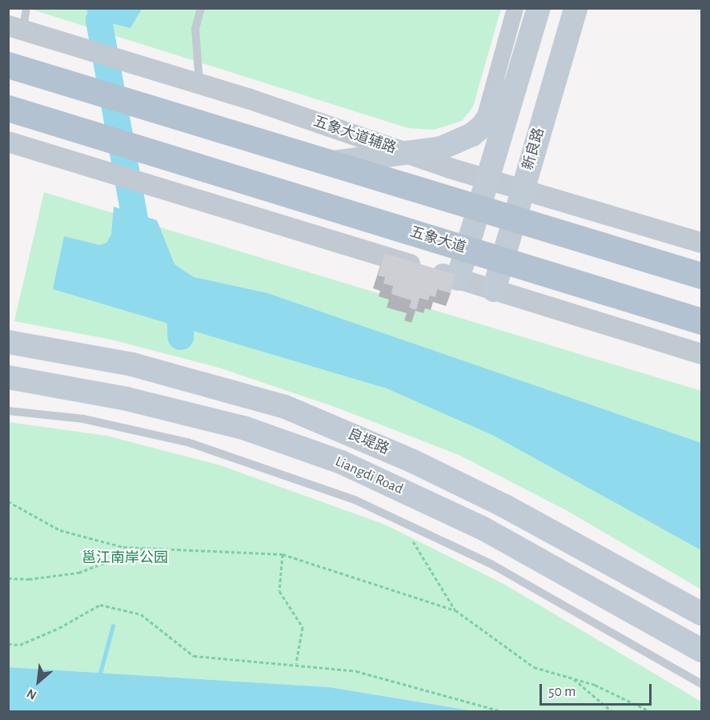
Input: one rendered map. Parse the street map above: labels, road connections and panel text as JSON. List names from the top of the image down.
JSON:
{
  "streets": {
    "main road": [
      "新良路",
      "五象大道",
      "良堤路",
      "Liangdi Road"
    ],
    "street": ["五象大道辅路"]
  },
  "crossings": [
    ["五象大道辅路", "新良路"],
    ["新良路", "五象大道"]
  ],
  "parks": ["邕江南岸公园"],
  "scale_bar": "50 m",
  "north": "bottom left"
}
